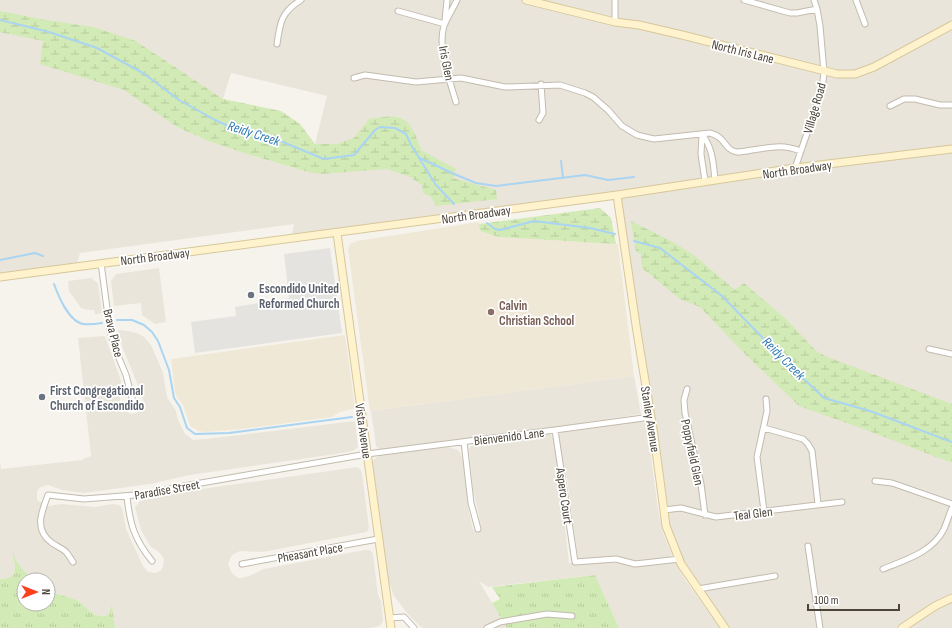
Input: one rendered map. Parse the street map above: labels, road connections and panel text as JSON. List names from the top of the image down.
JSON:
{
  "streets": {
    "street": [
      "North Iris Lane",
      "Iris Glen",
      "Village Road",
      "North Broadway",
      "Brava Place",
      "Stanley Avenue",
      "Vista Avenue",
      "Bienvenido Lane",
      "Poppyfield Glen",
      "Paradise Street",
      "Aspero Court",
      "Teal Glen",
      "Pheasant Place"
    ]
  },
  "crossings": [
    ["North Iris Lane", "Village Road"],
    ["Village Road", "North Broadway"],
    ["North Broadway", "Brava Place"],
    ["North Broadway", "Stanley Avenue"],
    ["North Broadway", "Vista Avenue"],
    ["Stanley Avenue", "Bienvenido Lane"],
    ["Stanley Avenue", "Aspero Court"],
    ["Stanley Avenue", "Teal Glen"],
    ["Vista Avenue", "Bienvenido Lane"],
    ["Vista Avenue", "Paradise Street"],
    ["Vista Avenue", "Pheasant Place"],
    ["Bienvenido Lane", "Paradise Street"],
    ["Bienvenido Lane", "Aspero Court"],
    ["Poppyfield Glen", "Teal Glen"]
  ],
  "water": ["Reidy Creek"],
  "places": ["Escondido United Reformed Church", "Calvin Christian School", "First Congregational Church of Escondido"],
  "scale_bar": "100 m",
  "north": "right"
}
